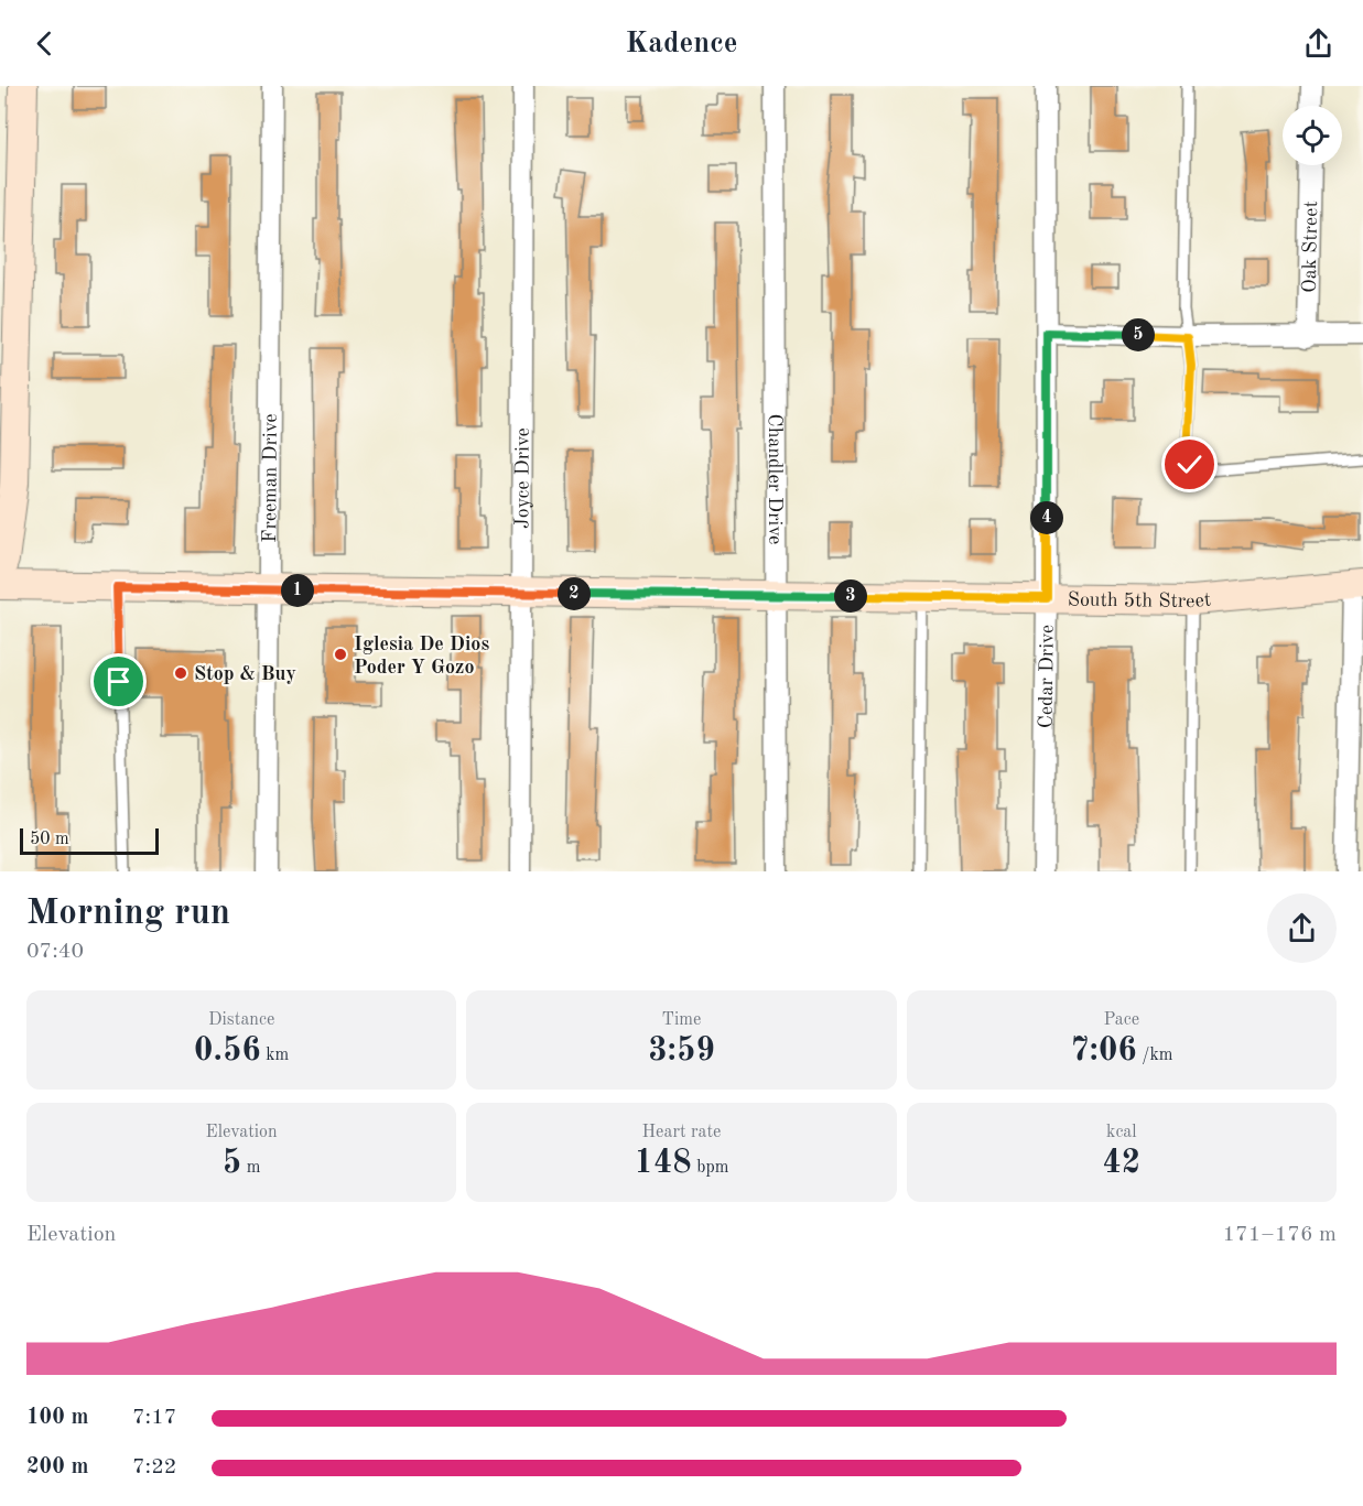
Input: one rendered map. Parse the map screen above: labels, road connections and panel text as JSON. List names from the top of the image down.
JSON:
{
  "streets": {
    "street": [
      "Oak Street",
      "Chandler Drive",
      "Freeman Drive",
      "Joyce Drive",
      "South 5th Street",
      "Cedar Drive"
    ]
  },
  "crossings": [
    ["Chandler Drive", "South 5th Street"],
    ["Freeman Drive", "South 5th Street"],
    ["Joyce Drive", "South 5th Street"],
    ["South 5th Street", "Cedar Drive"]
  ],
  "places": ["Iglesia De Dios Poder Y Gozo", "Stop & Buy"],
  "scale_bar": "50 m",
  "page": {
    "header": "Kadence",
    "pins": [
      "5",
      "4",
      "1",
      "2",
      "3"
    ],
    "scale": "50 m",
    "heading": ["Morning run", "07:40"],
    "stats": [
      ["Distance", "0.56 km"],
      ["Time", "3:59"],
      ["Pace", "7:06 /km"],
      ["Elevation", "5 m"],
      ["Heart rate", "148 bpm"],
      ["kcal", "42"]
    ],
    "chart": ["Elevation", "171–176 m"],
    "list": [
      {
        "name": "100 m",
        "note": "7:17"
      },
      {
        "name": "200 m",
        "note": "7:22"
      }
    ]
  }
}
